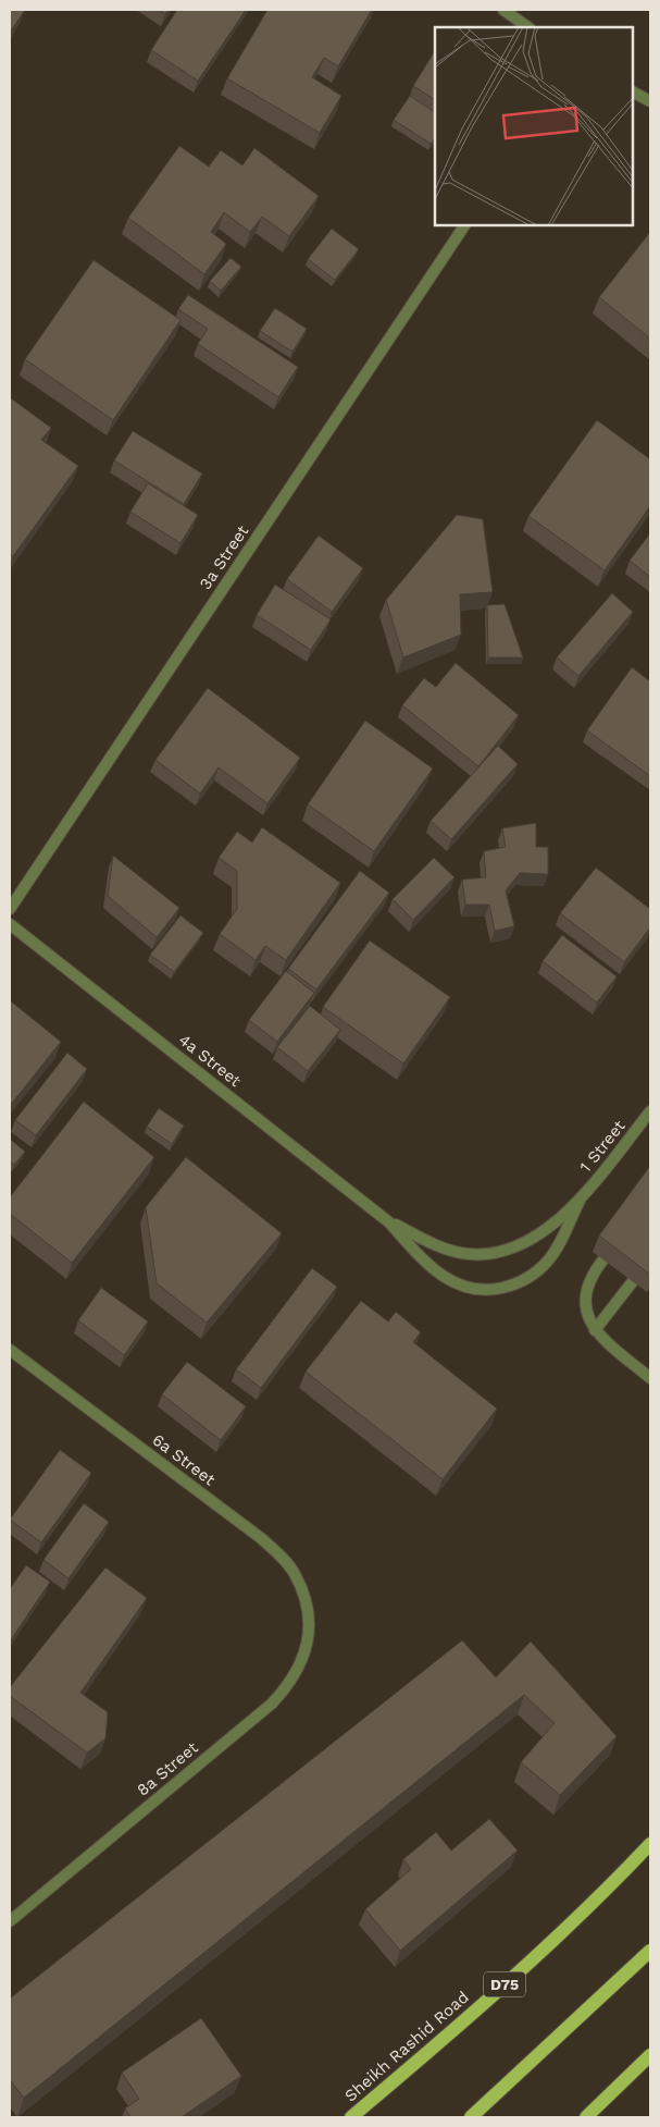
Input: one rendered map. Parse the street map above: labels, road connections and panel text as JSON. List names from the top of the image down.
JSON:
{
  "streets": {
    "main road": ["D75", "Sheikh Rashid Road"],
    "street": [
      "3a Street",
      "4a Street",
      "1 Street",
      "6a Street",
      "8a Street"
    ]
  },
  "crossings": [
    ["4a Street", "1 Street"],
    ["6a Street", "8a Street"]
  ]
}
